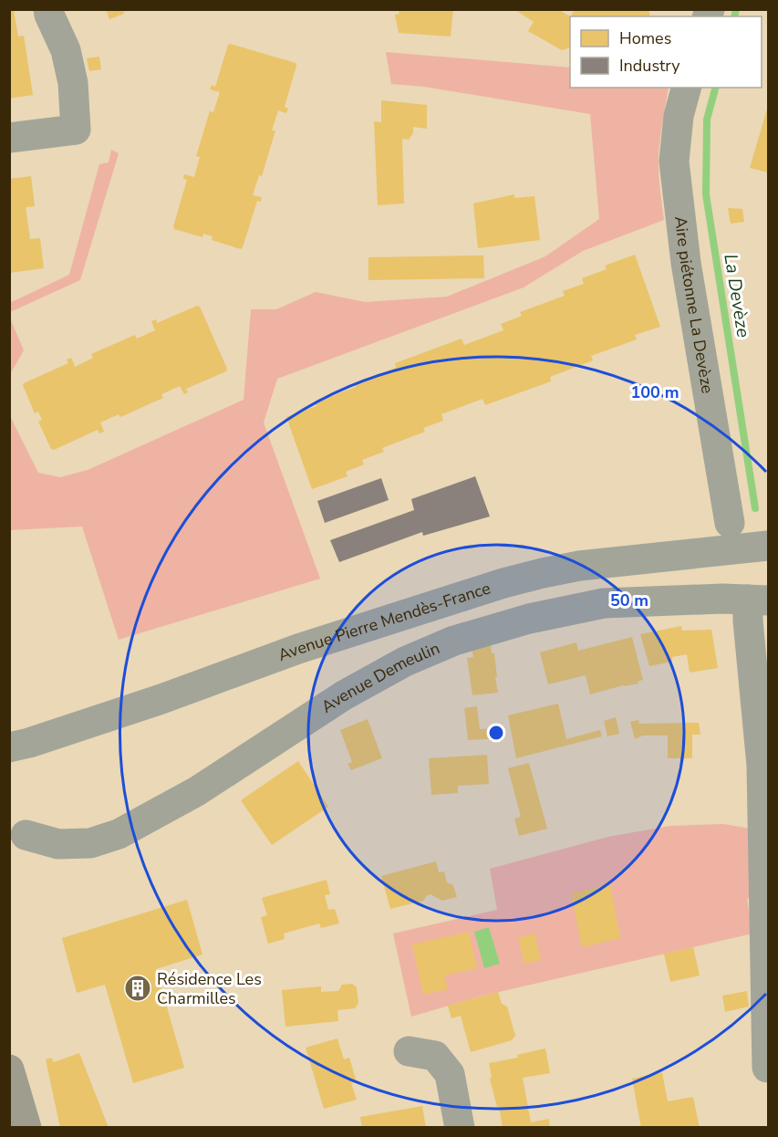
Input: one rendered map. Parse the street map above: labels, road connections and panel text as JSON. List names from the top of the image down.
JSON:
{
  "streets": {
    "street": ["Aire piétonne La Devèze", "Avenue Pierre Mendès-France", "Avenue Demeulin"]
  },
  "water": ["La Devèze"],
  "places": {
    "building": ["Résidence Les Charmilles"]
  },
  "legend": ["Homes", "Industry"],
  "rings": ["100 m", "50 m"]
}
